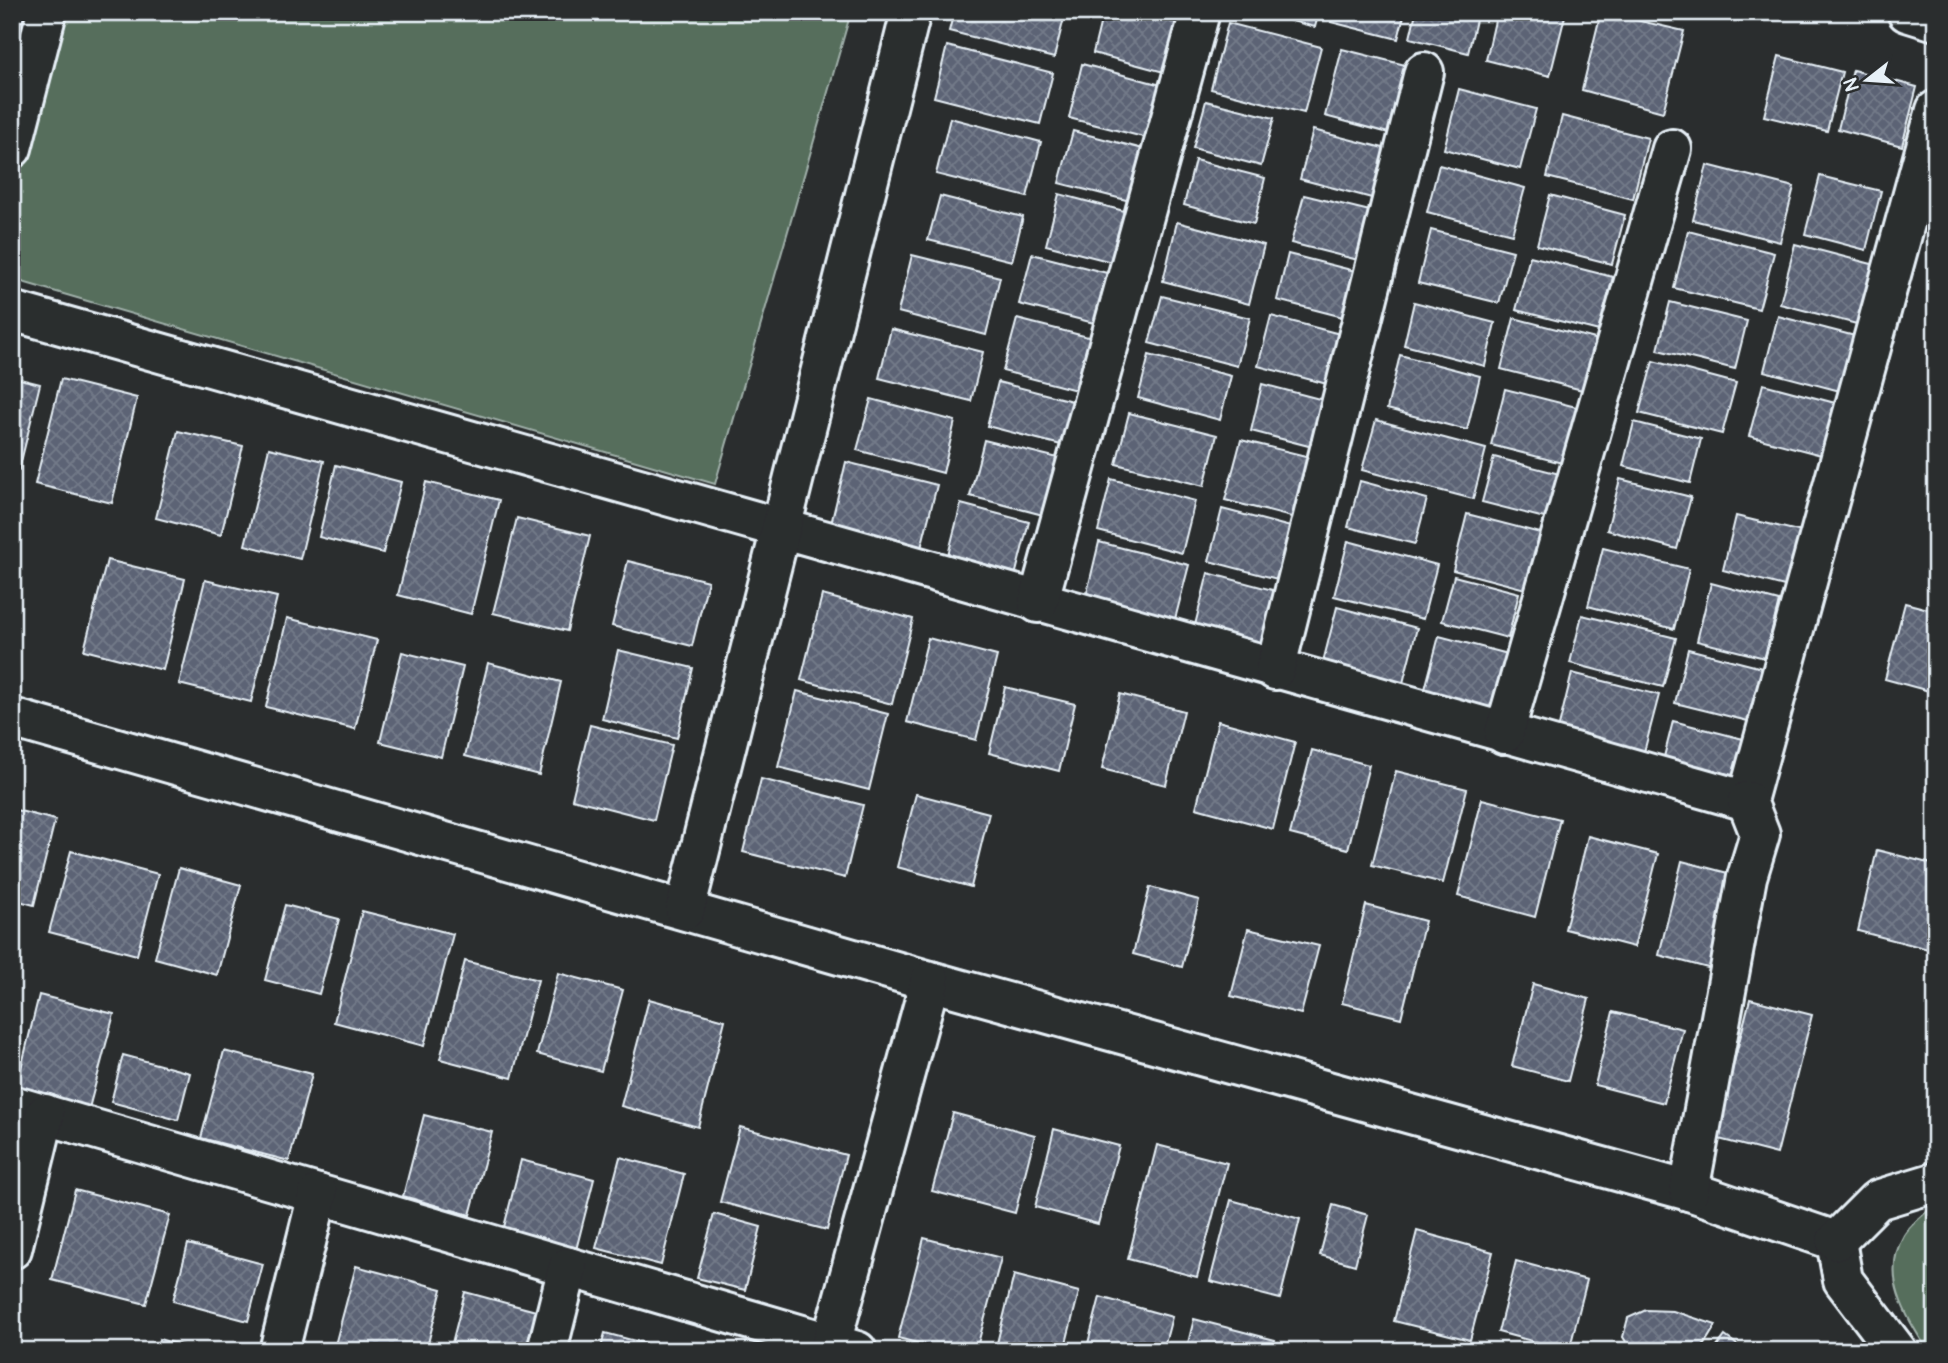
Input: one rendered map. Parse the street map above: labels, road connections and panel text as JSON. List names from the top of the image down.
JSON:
{
  "north": "left"
}
